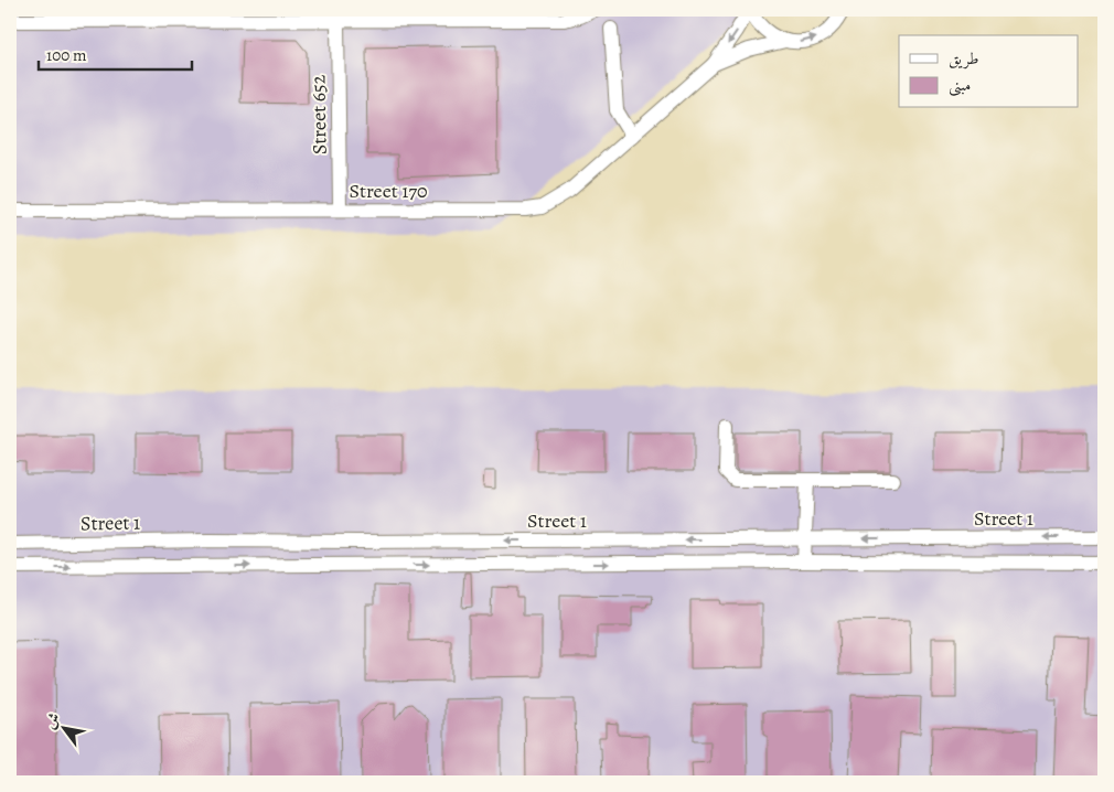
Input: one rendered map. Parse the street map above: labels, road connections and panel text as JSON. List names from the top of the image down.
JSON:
{
  "streets": {
    "street": ["Street 652", "Street 170", "Street 1"]
  },
  "crossings": [
    ["Street 652", "Street 170"]
  ],
  "legend": ["طريق", "مبنى"],
  "scale_bar": "100 m",
  "north": "top left"
}
